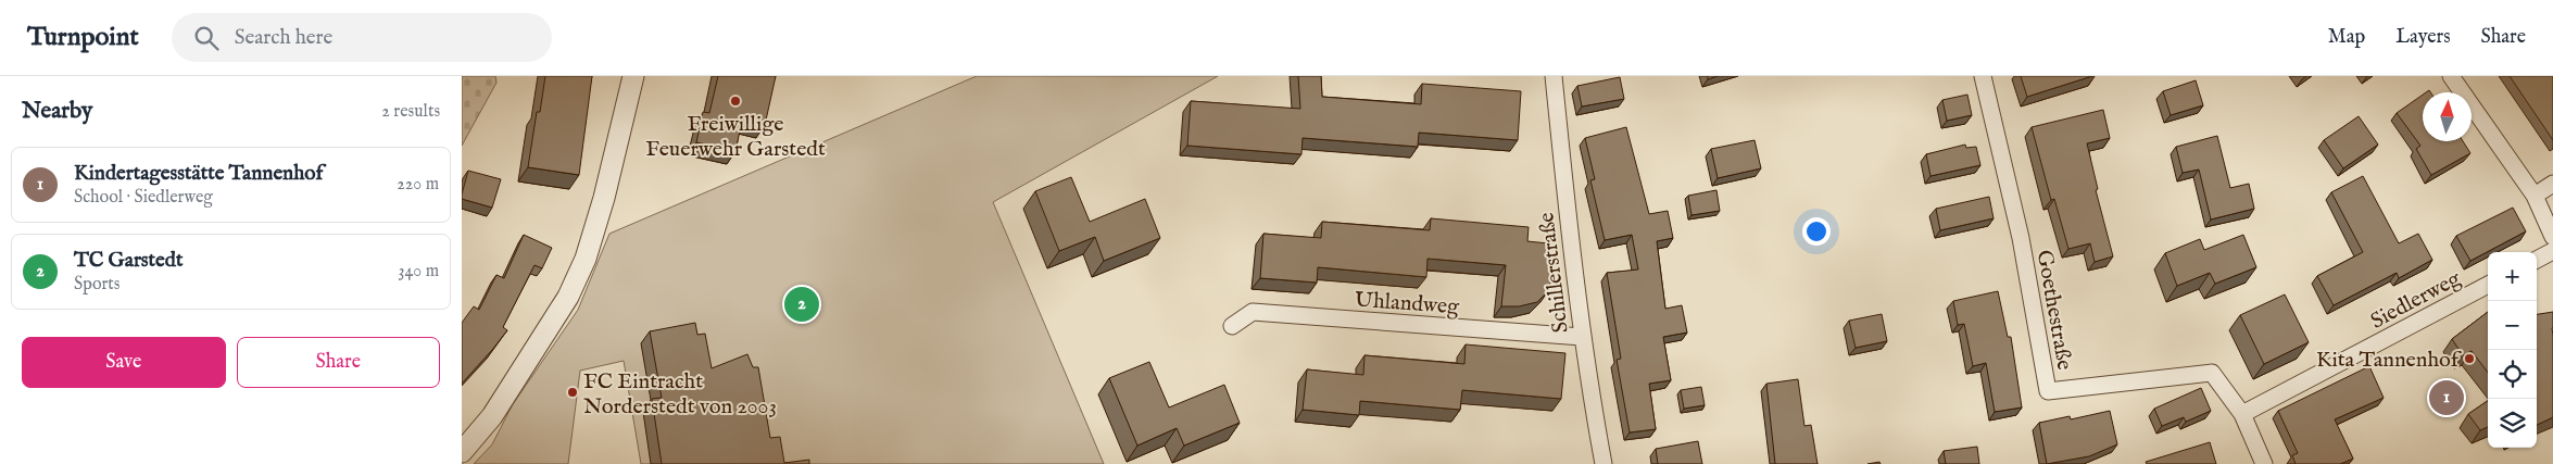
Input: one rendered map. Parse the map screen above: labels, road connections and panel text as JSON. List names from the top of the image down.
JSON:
{
  "streets": {
    "street": [
      "Schillerstraße",
      "Siedlerweg",
      "Uhlandweg",
      "Goethestraße"
    ]
  },
  "crossings": [
    ["Schillerstraße", "Uhlandweg"],
    ["Siedlerweg", "Goethestraße"]
  ],
  "places": ["Freiwillige Feuerwehr Garstedt", "Kita Tannenhof", "FC Eintracht Norderstedt von 2003"],
  "north": "top",
  "page": {
    "header": "Turnpoint",
    "search": "Search here",
    "nav": ["Map", "Layers", "Share"],
    "heading": ["Nearby", "2 results"],
    "list": [
      {
        "mark": "1",
        "name": "Kindertagesstätte Tannenhof",
        "note": "School · Siedlerweg",
        "value": "220 m"
      },
      {
        "mark": "2",
        "name": "TC Garstedt",
        "note": "Sports",
        "value": "340 m"
      }
    ],
    "map_buttons": ["+", "−"],
    "pins": ["2", "1"],
    "buttons": ["Save", "Share"]
  }
}
